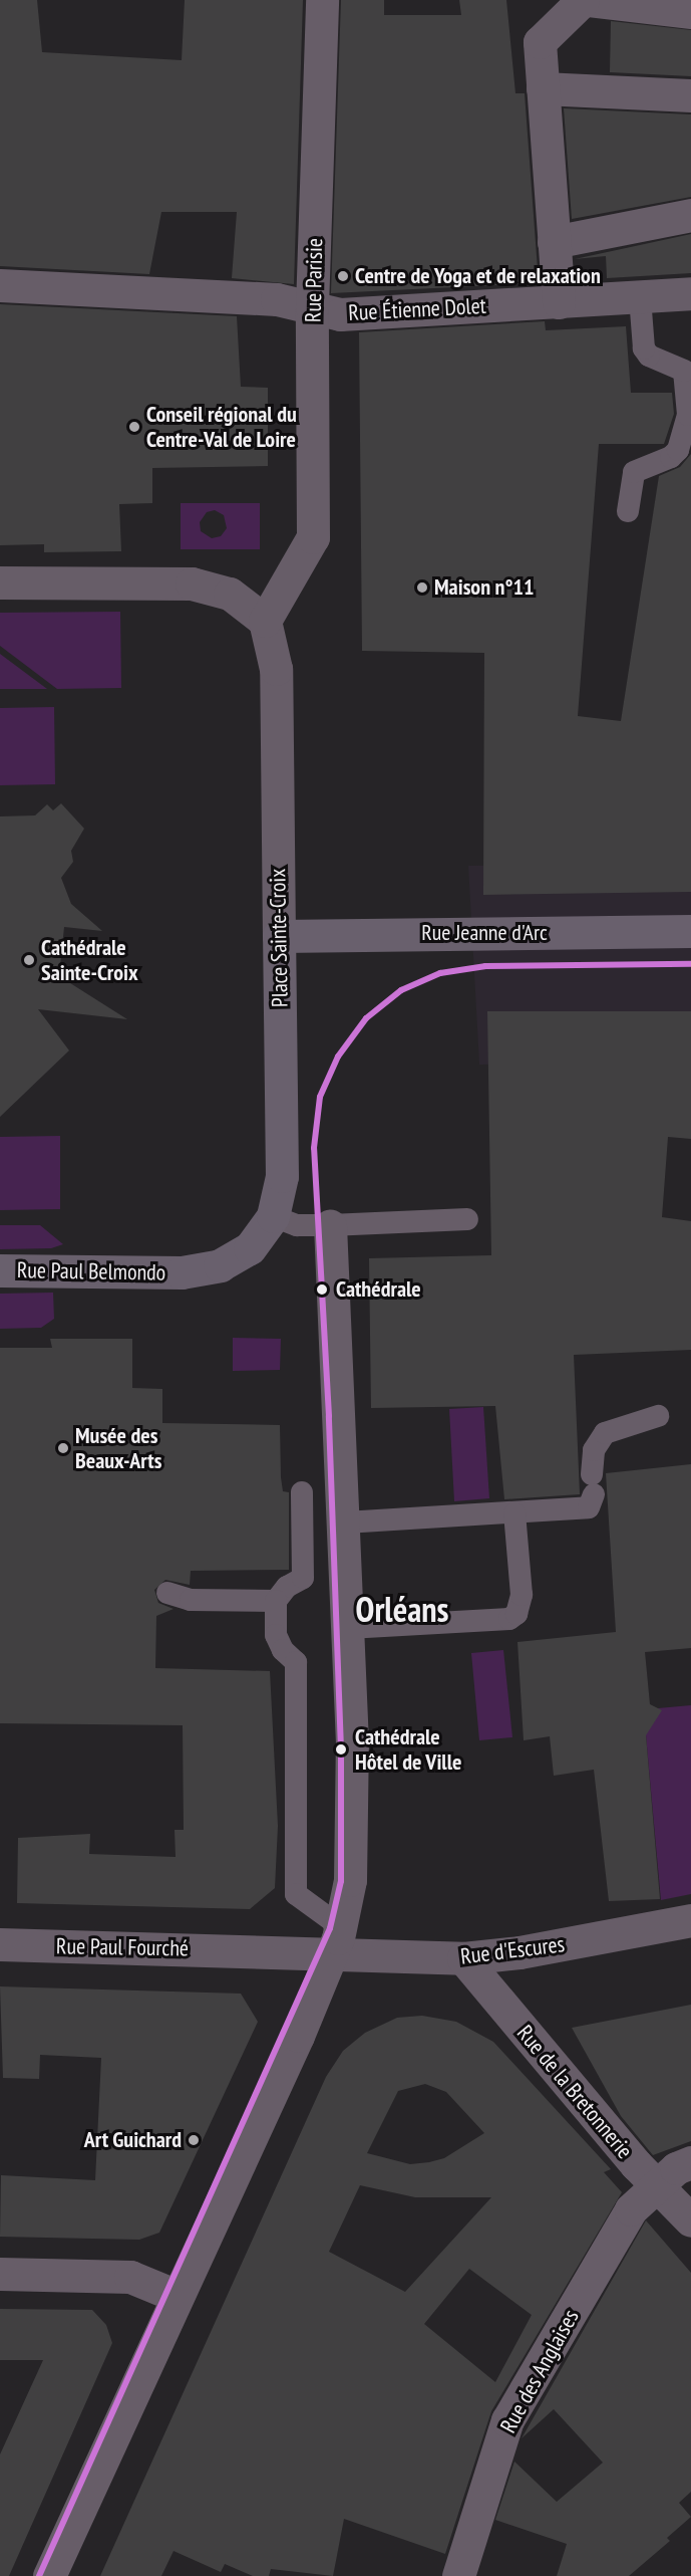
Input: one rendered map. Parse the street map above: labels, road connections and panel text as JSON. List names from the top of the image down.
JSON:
{
  "streets": {
    "street": [
      "Rue Parisie",
      "Rue Étienne Dolet",
      "Rue Jeanne d'Arc",
      "Place Sainte-Croix",
      "Rue Paul Belmondo",
      "Rue Paul Fourché",
      "Rue d'Escures",
      "Rue de la Bretonnerie",
      "Rue des Anglaises"
    ]
  },
  "crossings": [
    ["Rue Parisie", "Rue Étienne Dolet"],
    ["Rue Parisie", "Place Sainte-Croix"],
    ["Rue Jeanne d'Arc", "Place Sainte-Croix"],
    ["Place Sainte-Croix", "Rue Paul Belmondo"],
    ["Rue Paul Fourché", "Rue d'Escures"],
    ["Rue d'Escures", "Rue de la Bretonnerie"],
    ["Rue de la Bretonnerie", "Rue des Anglaises"]
  ],
  "districts": ["Orléans"],
  "places": [
    "Centre de Yoga et de relaxation",
    "Conseil régional du Centre-Val de Loire",
    "Maison n°11",
    "Cathédrale Sainte-Croix",
    "Cathédrale",
    "Musée des Beaux-Arts",
    "Cathédrale Hôtel de Ville",
    "Art Guichard"
  ]
}
